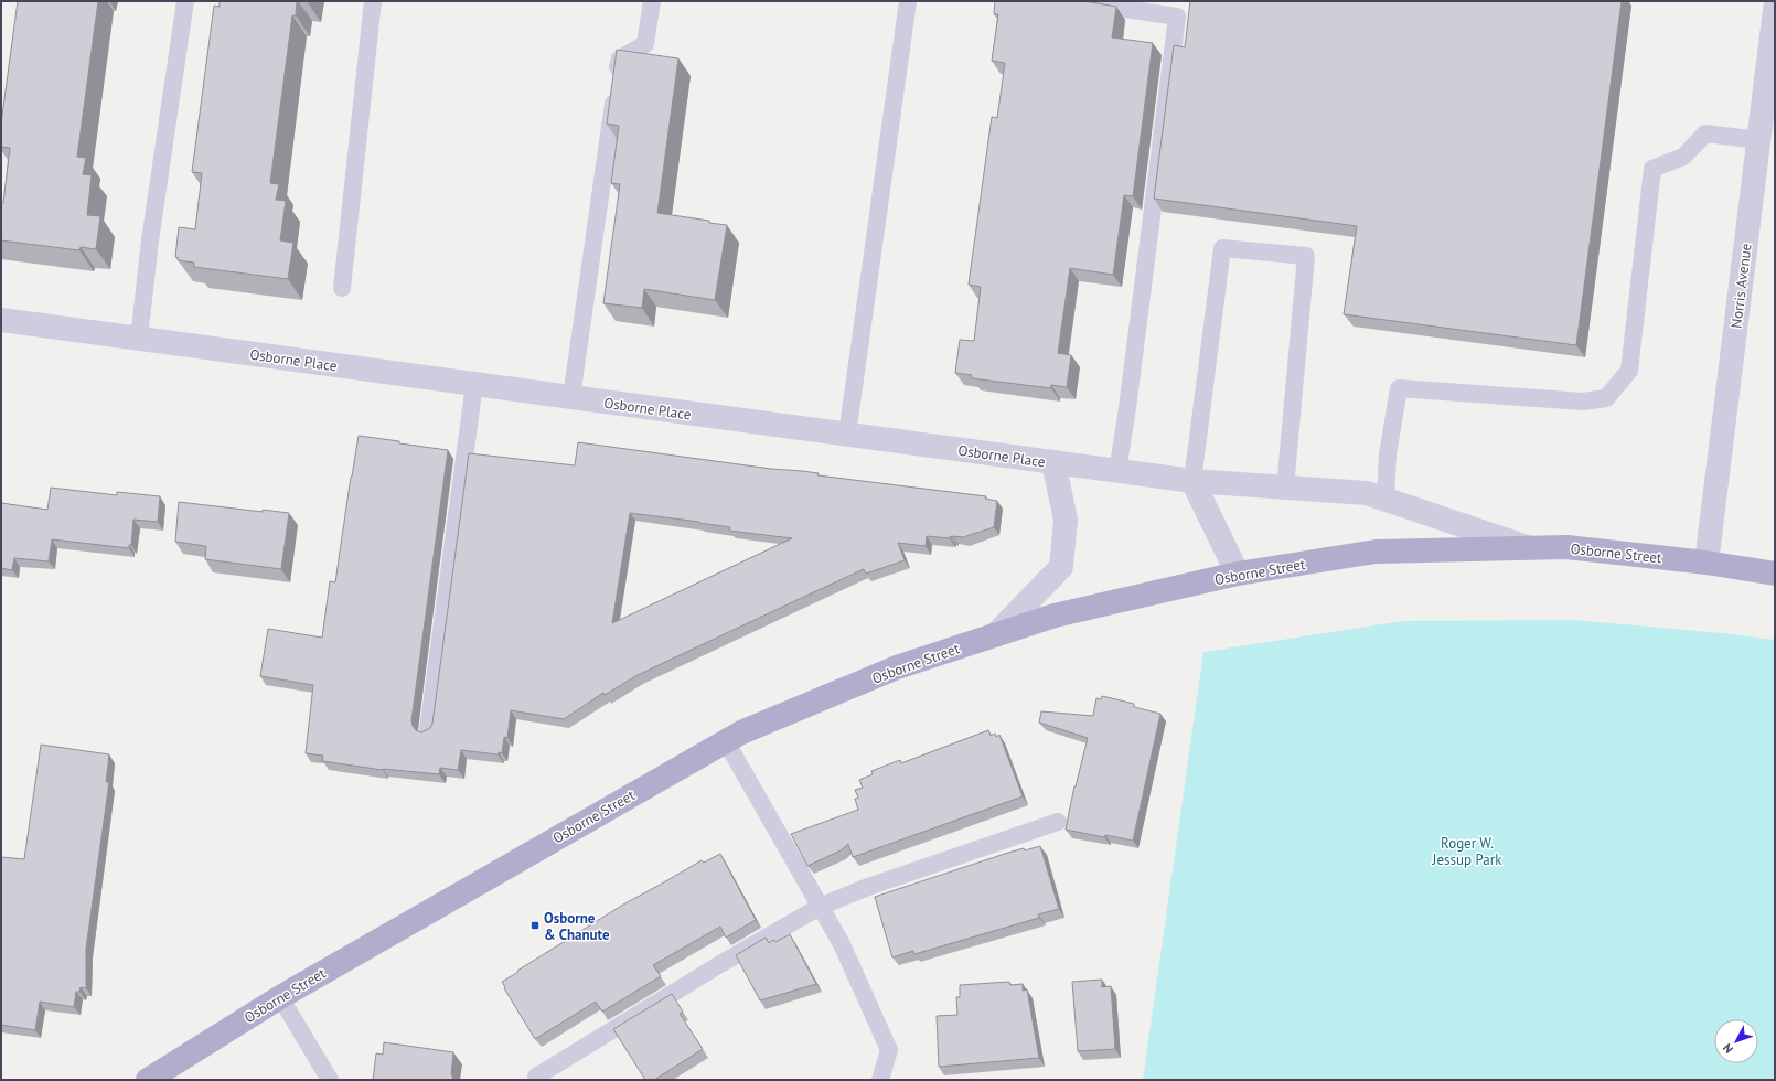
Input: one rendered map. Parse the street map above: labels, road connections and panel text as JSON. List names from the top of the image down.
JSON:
{
  "streets": {
    "main road": ["Osborne Street"],
    "street": ["Norris Avenue", "Osborne Place"]
  },
  "crossings": [
    ["Norris Avenue", "Osborne Street"],
    ["Osborne Place", "Osborne Street"]
  ],
  "parks": ["Roger W. Jessup Park"],
  "places": {
    "transit": ["Osborne & Chanute"]
  },
  "north": "bottom left"
}
